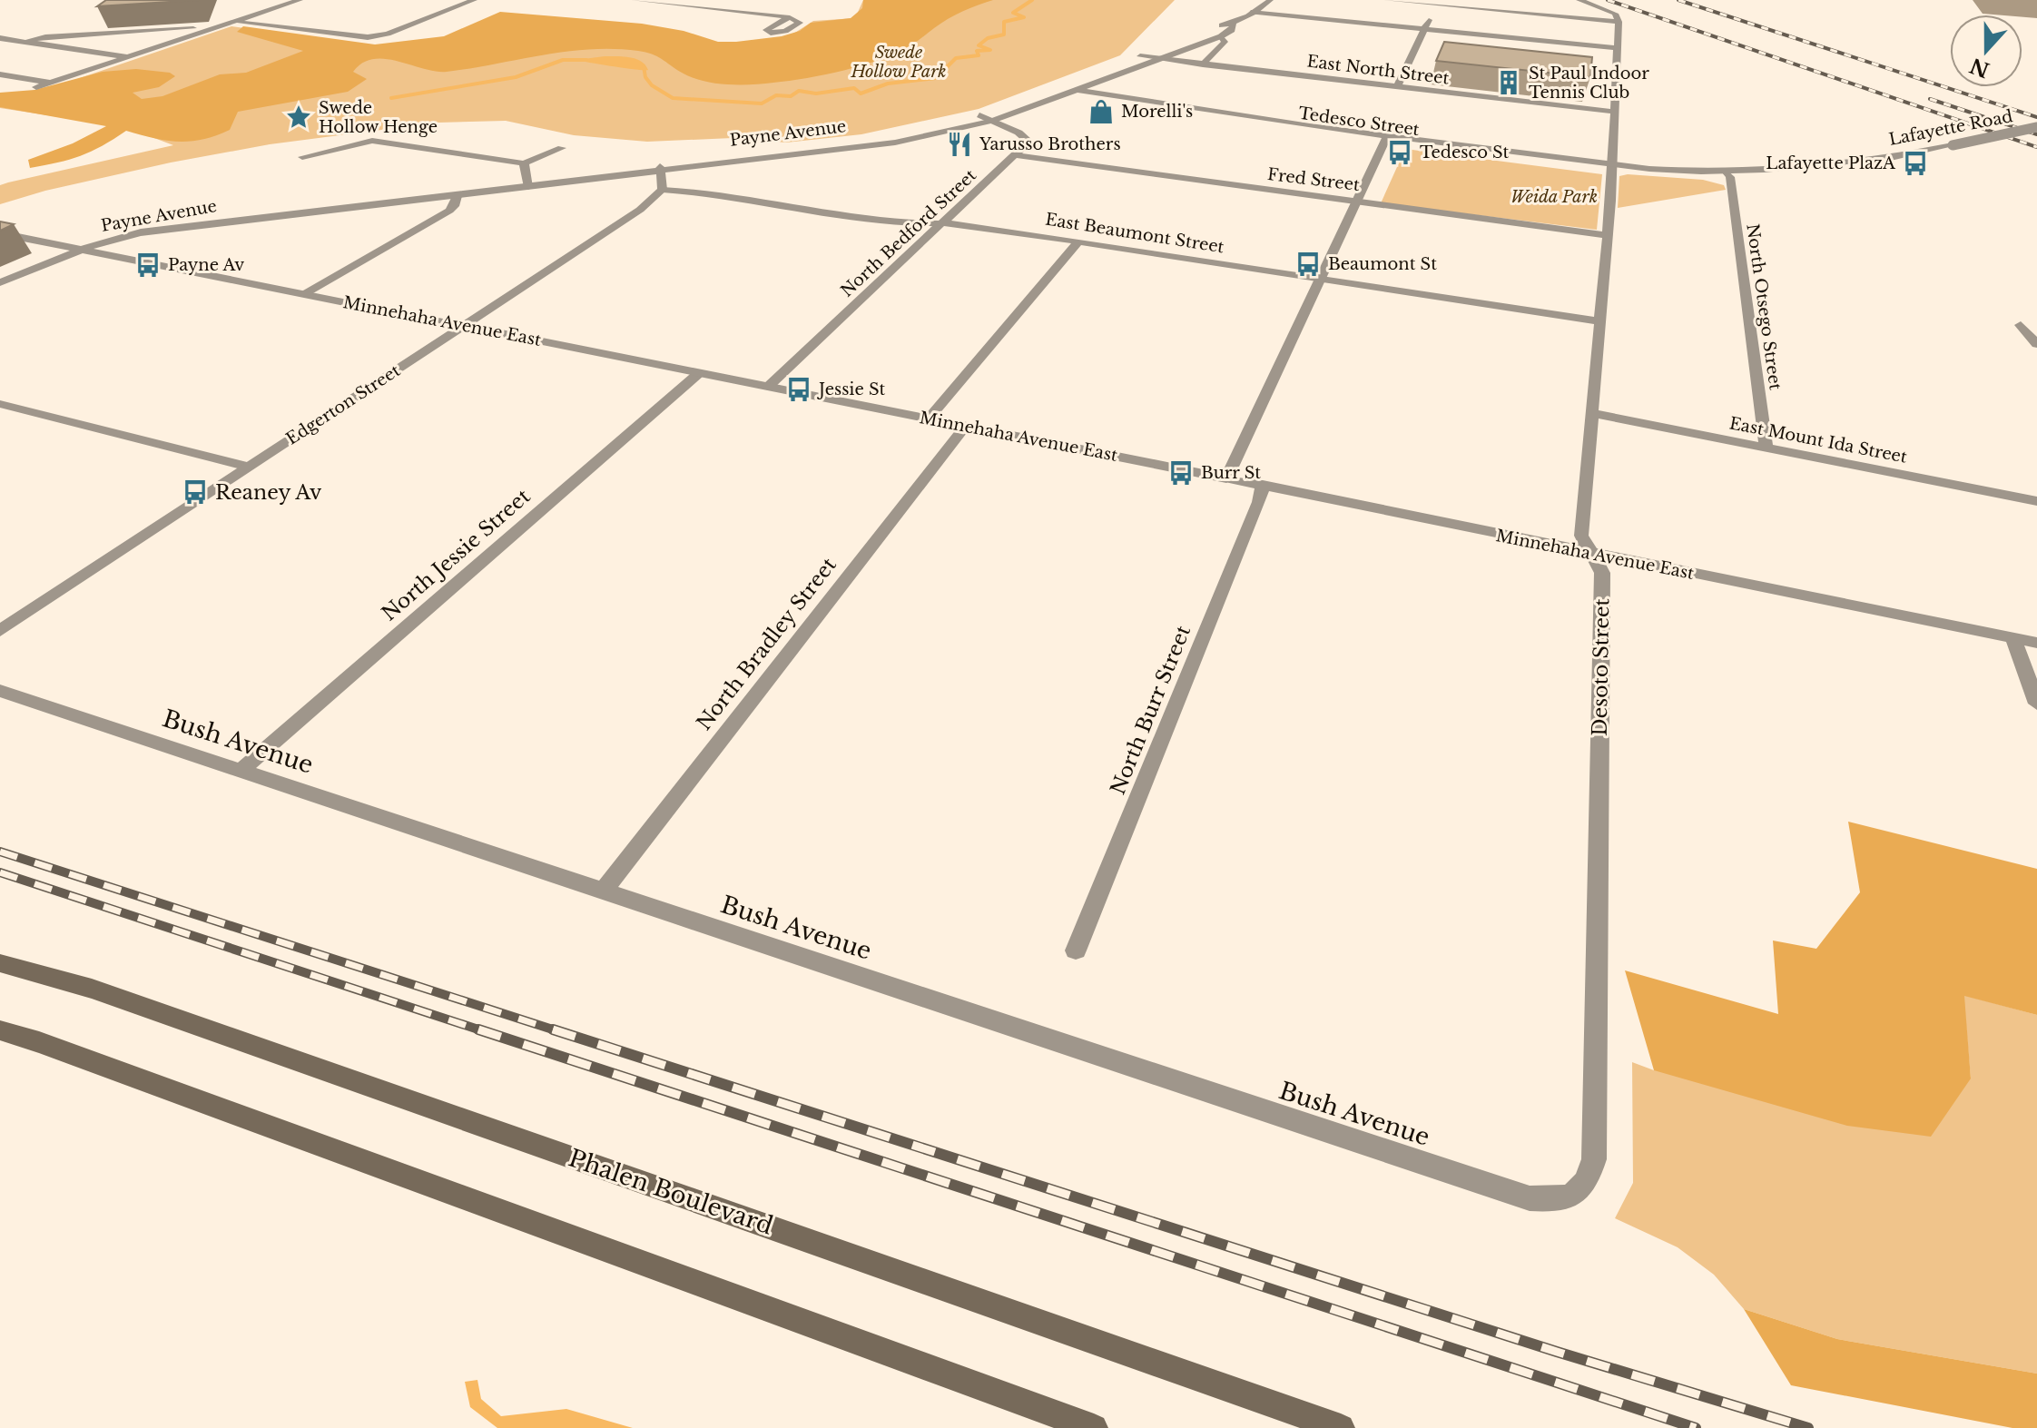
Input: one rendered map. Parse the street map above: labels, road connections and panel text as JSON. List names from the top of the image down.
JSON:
{
  "streets": {
    "main road": ["Phalen Boulevard"],
    "street": [
      "East North Street",
      "Tedesco Street",
      "Lafayette Road",
      "Payne Avenue",
      "Fred Street",
      "North Bedford Street",
      "East Beaumont Street",
      "North Otsego Street",
      "Minnehaha Avenue East",
      "Edgerton Street",
      "East Mount Ida Street",
      "North Jessie Street",
      "North Bradley Street",
      "Desoto Street",
      "North Burr Street",
      "Bush Avenue"
    ]
  },
  "crossings": [
    ["East North Street", "Payne Avenue"],
    ["East North Street", "Desoto Street"],
    ["Tedesco Street", "Lafayette Road"],
    ["Tedesco Street", "Payne Avenue"],
    ["Tedesco Street", "Desoto Street"],
    ["Lafayette Road", "North Otsego Street"],
    ["Payne Avenue", "Minnehaha Avenue East"],
    ["Fred Street", "North Bedford Street"],
    ["Fred Street", "Desoto Street"],
    ["North Bedford Street", "East Beaumont Street"],
    ["North Bedford Street", "Minnehaha Avenue East"],
    ["East Beaumont Street", "Edgerton Street"],
    ["East Beaumont Street", "Desoto Street"],
    ["North Otsego Street", "East Mount Ida Street"],
    ["Minnehaha Avenue East", "Edgerton Street"],
    ["Minnehaha Avenue East", "North Jessie Street"],
    ["Minnehaha Avenue East", "North Bradley Street"],
    ["Minnehaha Avenue East", "Desoto Street"],
    ["Minnehaha Avenue East", "North Burr Street"],
    ["East Mount Ida Street", "Desoto Street"],
    ["North Jessie Street", "Bush Avenue"],
    ["North Bradley Street", "Bush Avenue"],
    ["Desoto Street", "Bush Avenue"]
  ],
  "parks": ["Swede Hollow Park", "Weida Park"],
  "places": {
    "building": ["St Paul Indoor Tennis Club"],
    "shop": ["Morelli's"],
    "place": ["Swede Hollow Henge"],
    "restaurant": ["Yarusso Brothers"],
    "bus stop": [
      "Tedesco St",
      "Lafayette PlazA",
      "Beaumont St",
      "Payne Av",
      "Jessie St",
      "Burr St",
      "Reaney Av"
    ]
  },
  "north": "bottom"
}
